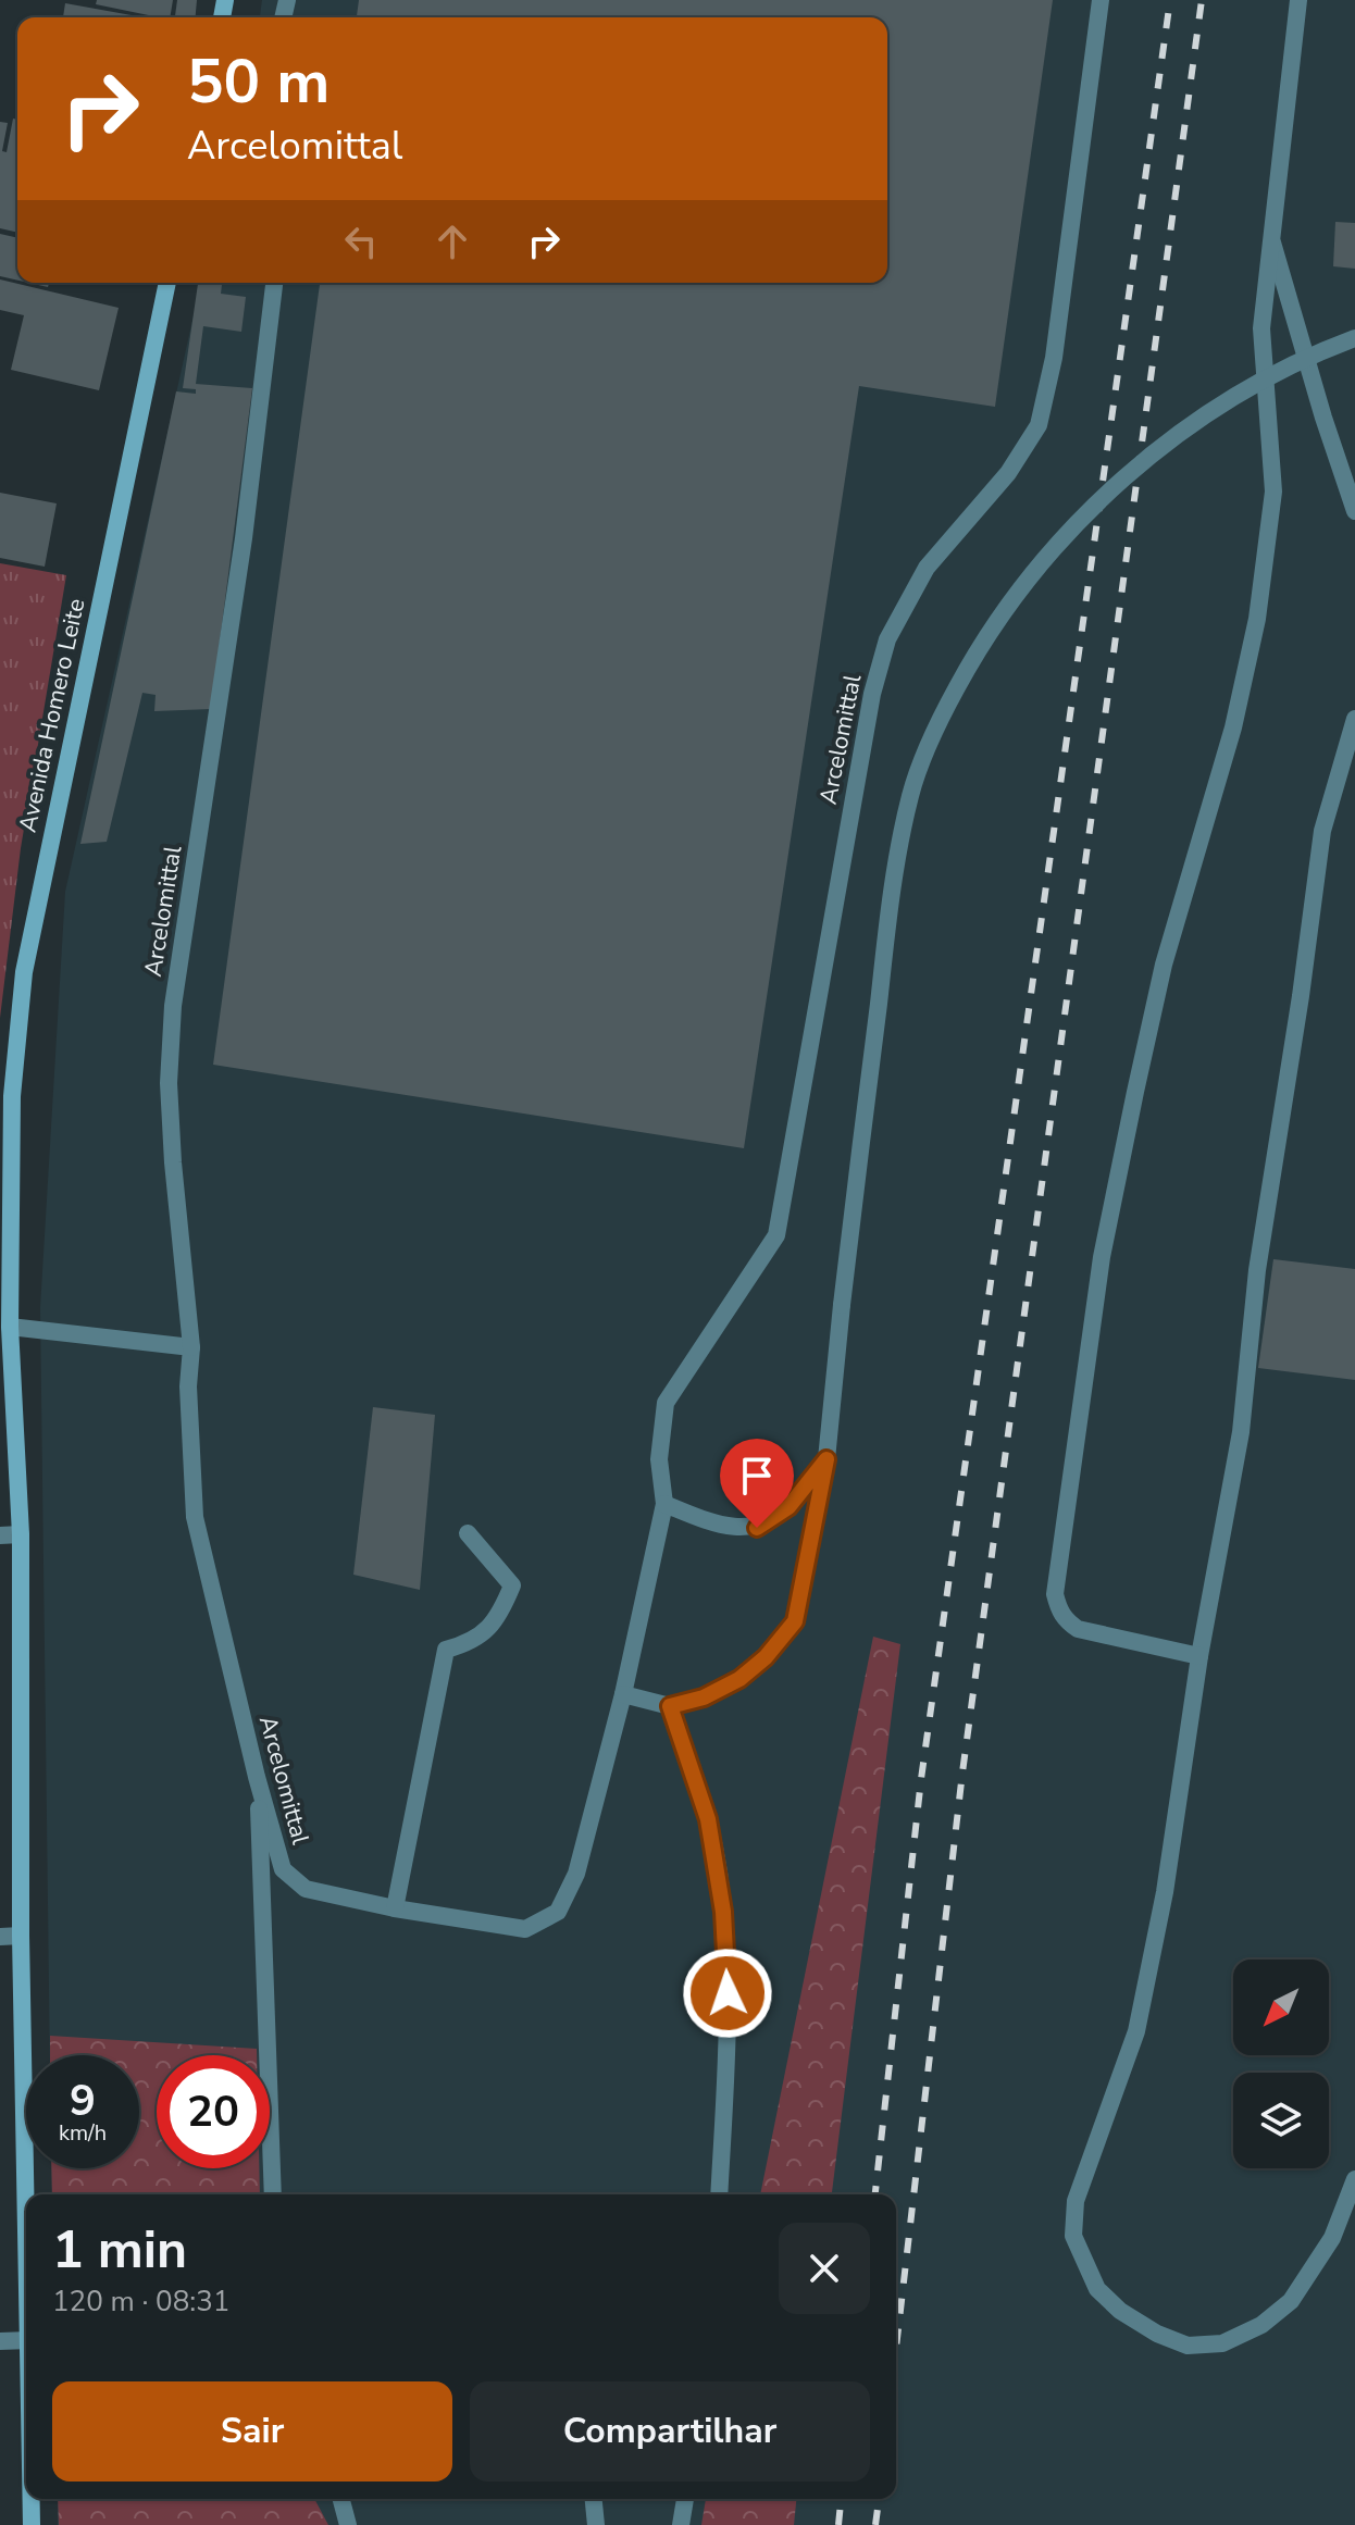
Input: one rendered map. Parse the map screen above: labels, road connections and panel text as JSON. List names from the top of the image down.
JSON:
{
  "streets": {
    "street": ["Avenida Homero Leite", "Arcelomittal"]
  },
  "north": "bottom left",
  "page": {
    "turn": ["50 m", "Arcelomittal"],
    "speed": "9 km/h",
    "limit": "20",
    "heading": ["1 min", "120 m · 08:31"],
    "buttons": ["Sair", "Compartilhar"]
  }
}
